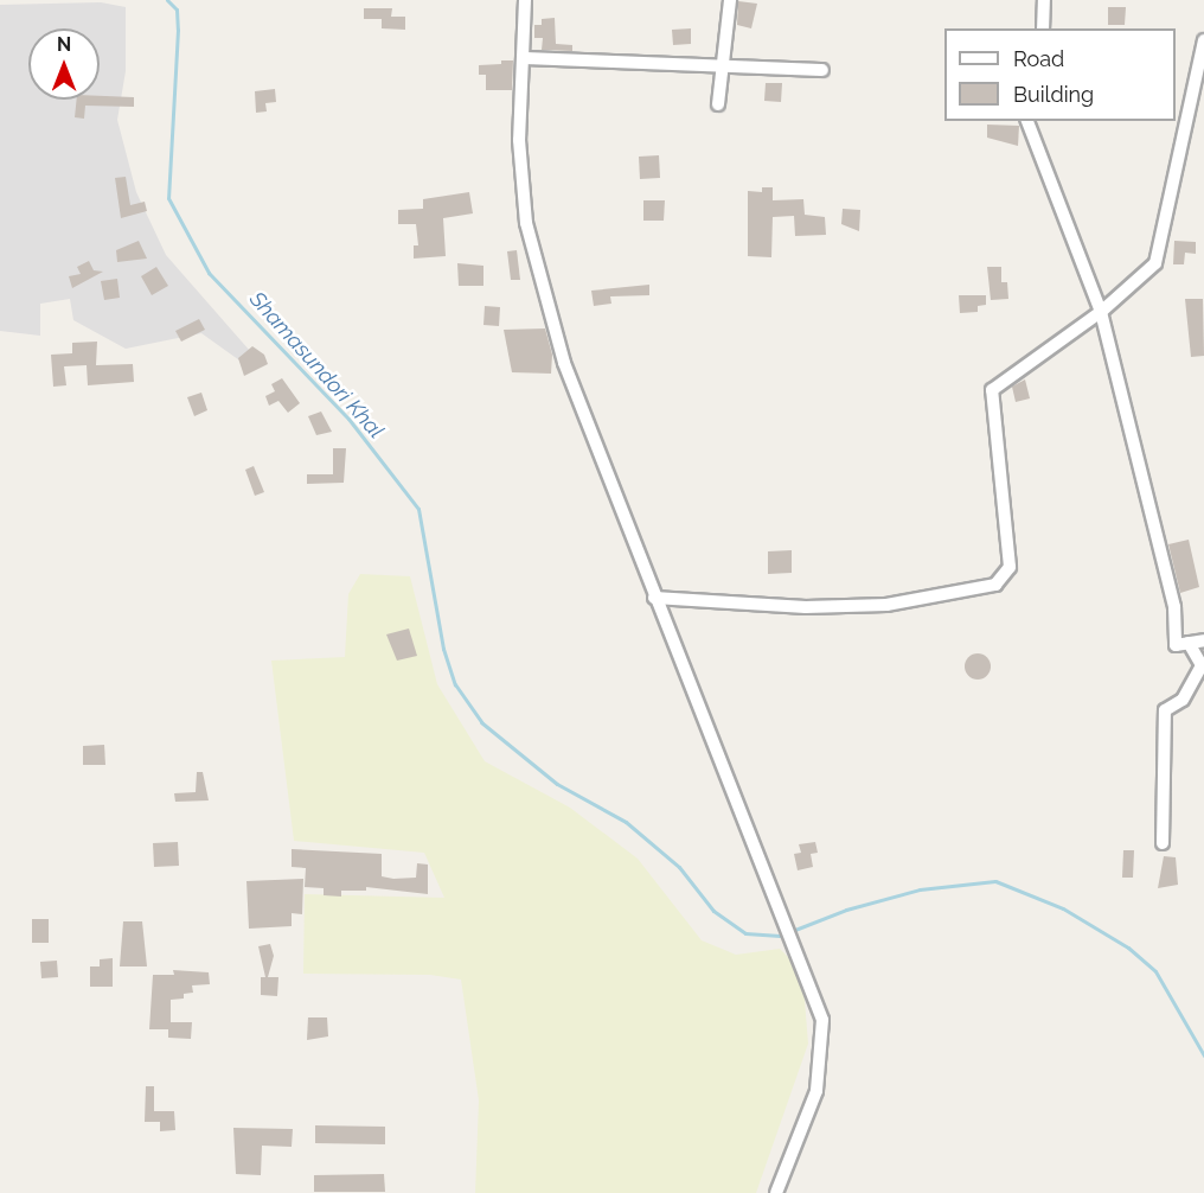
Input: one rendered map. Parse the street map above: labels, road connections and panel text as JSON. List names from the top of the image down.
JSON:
{
  "water": ["Shamasundori Khal"],
  "legend": ["Road", "Building"],
  "north": "top"
}
